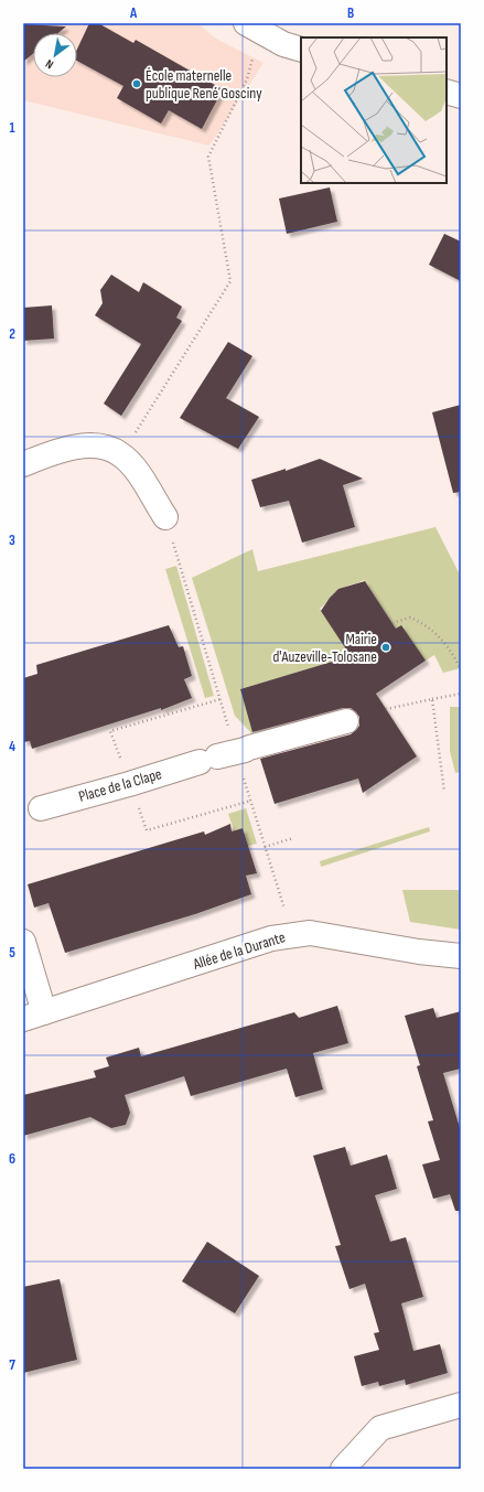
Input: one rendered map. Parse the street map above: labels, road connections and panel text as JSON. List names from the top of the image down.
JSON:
{
  "streets": {
    "street": ["Place de la Clape", "Allée de la Durante"]
  },
  "places": ["École maternelle publique René Gosciny", "Mairie d'Auzeville-Tolosane"],
  "north": "bottom left",
  "grid": {
    "columns": ["A", "B"],
    "rows": [
      "1",
      "2",
      "3",
      "4",
      "5",
      "6",
      "7"
    ]
  }
}
